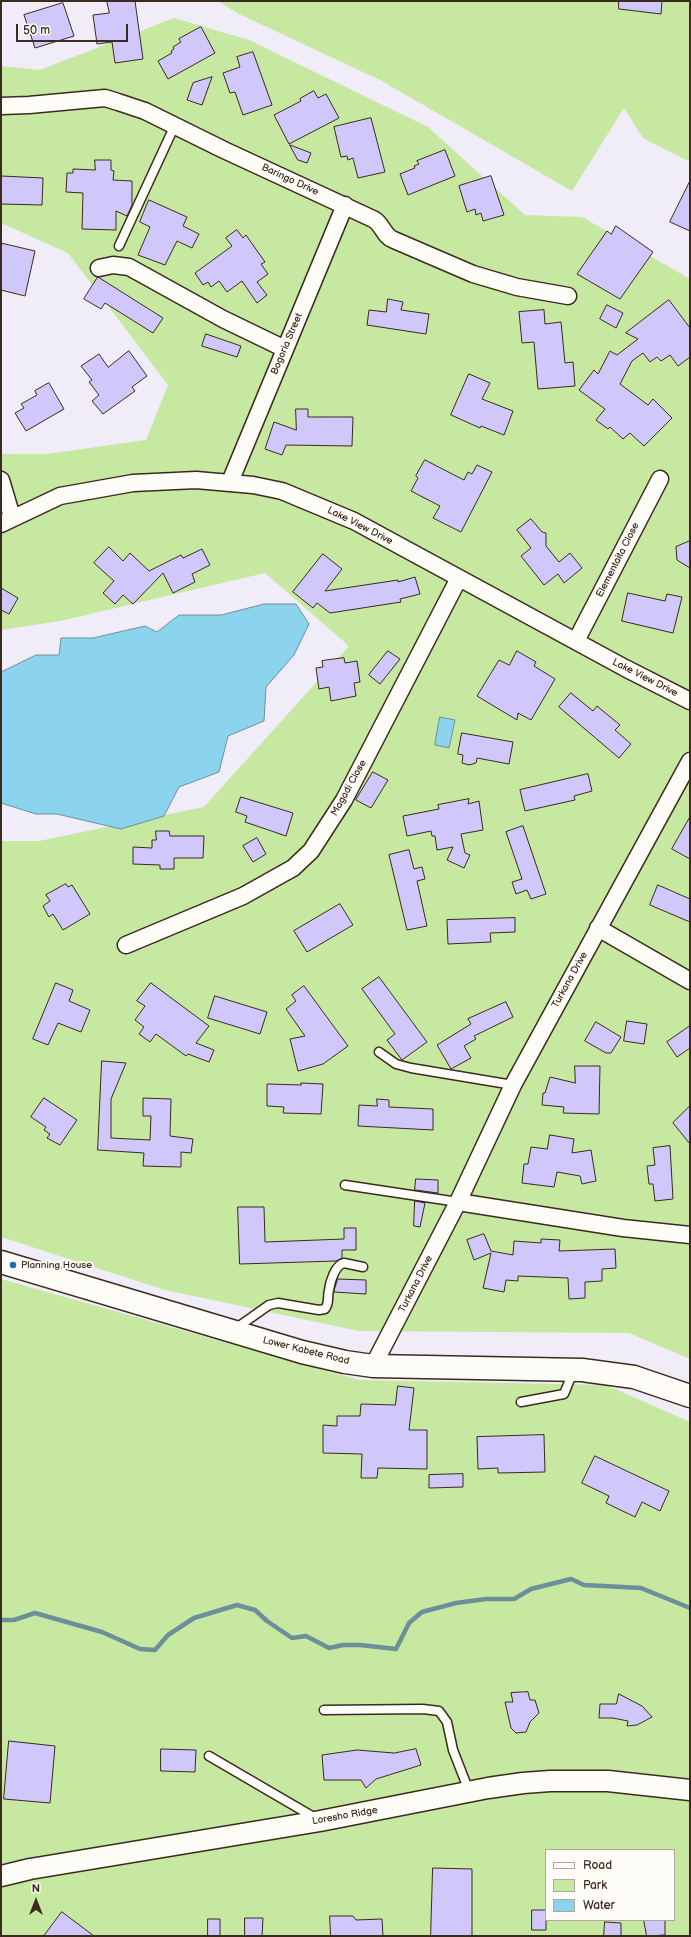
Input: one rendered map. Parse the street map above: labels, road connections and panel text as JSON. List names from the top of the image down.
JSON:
{
  "streets": {
    "main road": ["Lower Kabete Road"],
    "street": [
      "Baringo Drive",
      "Bogoria Street",
      "Lake View Drive",
      "Elementaita Close",
      "Magadi Close",
      "Turkana Drive",
      "Loresho Ridge"
    ]
  },
  "crossings": [
    ["Baringo Drive", "Bogoria Street"],
    ["Bogoria Street", "Lake View Drive"],
    ["Lake View Drive", "Elementaita Close"],
    ["Lake View Drive", "Magadi Close"],
    ["Turkana Drive", "Lower Kabete Road"]
  ],
  "places": ["Planning House"],
  "legend": ["Road", "Park", "Water"],
  "scale_bar": "50 m",
  "north": "top"
}
